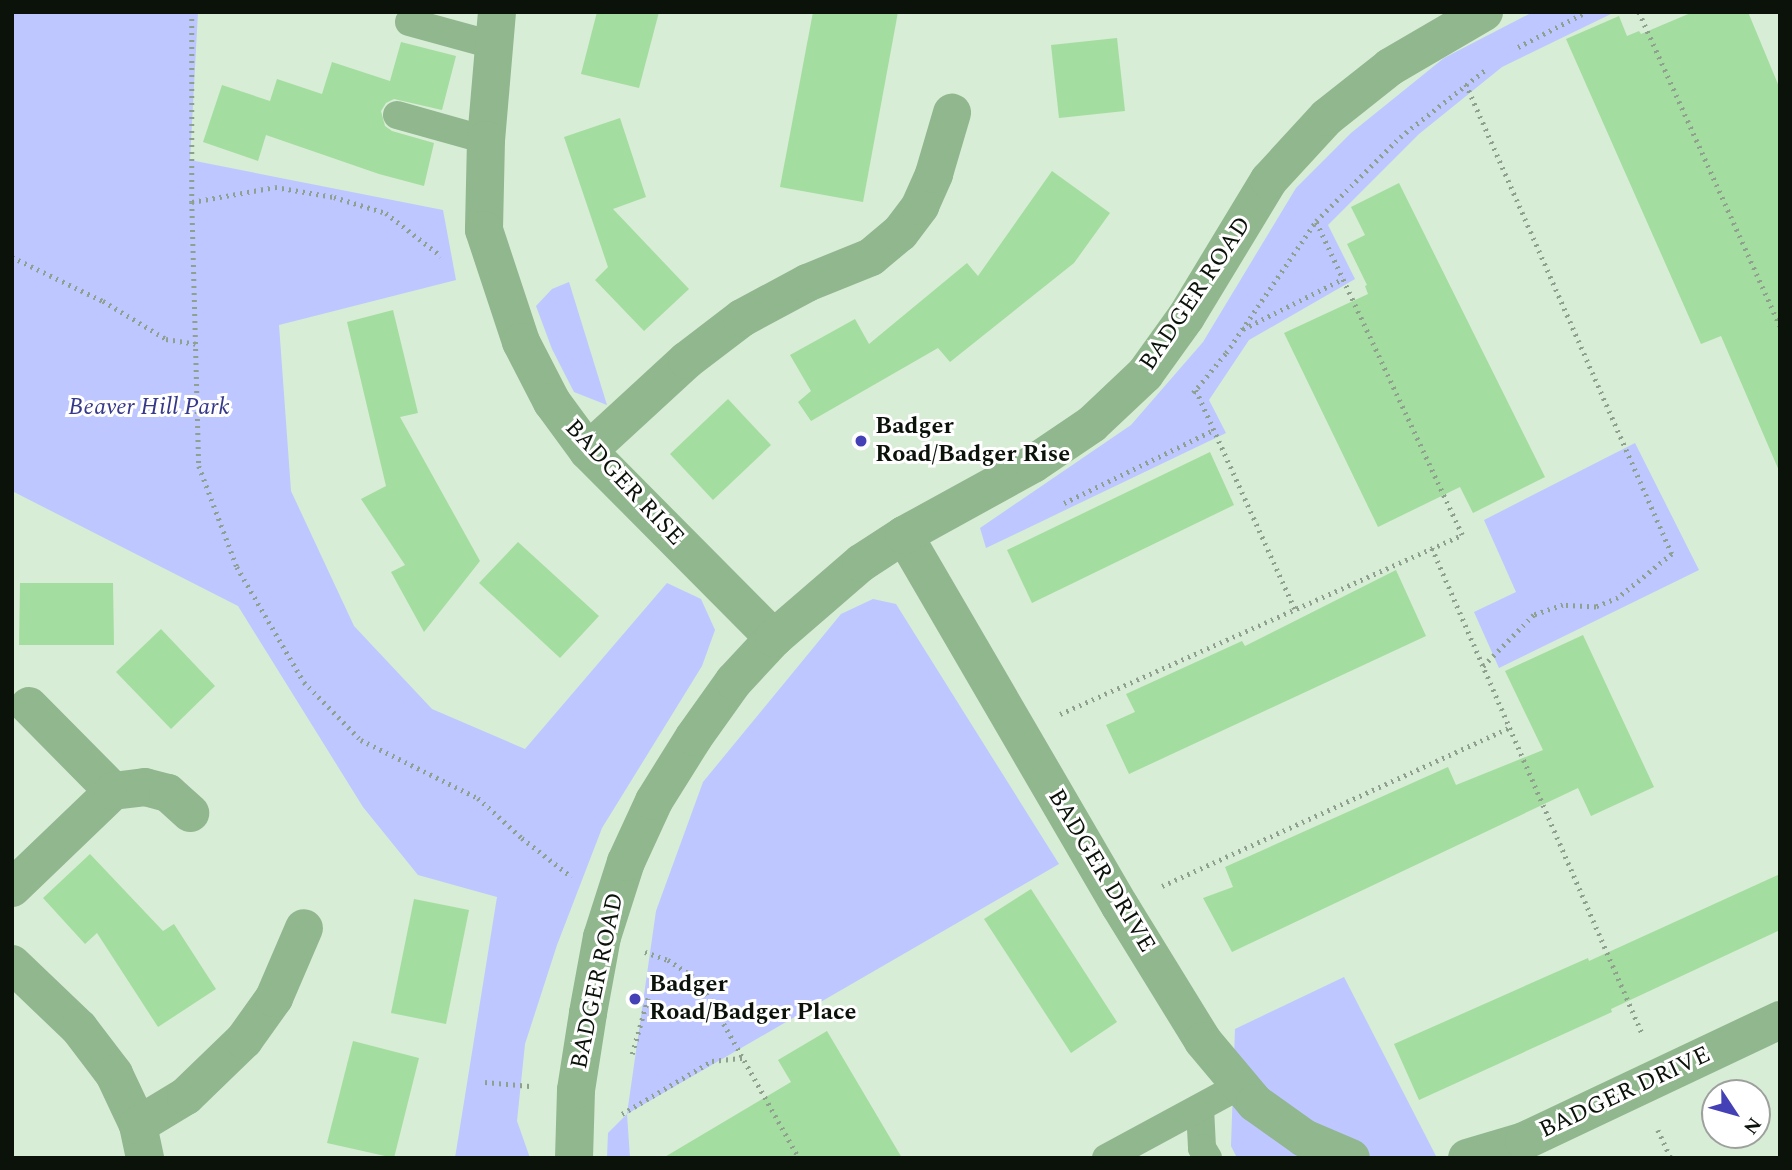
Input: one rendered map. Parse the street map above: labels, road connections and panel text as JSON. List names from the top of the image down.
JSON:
{
  "streets": {
    "street": ["BADGER ROAD", "BADGER RISE", "BADGER DRIVE"]
  },
  "crossings": [
    ["BADGER ROAD", "BADGER RISE"],
    ["BADGER ROAD", "BADGER DRIVE"]
  ],
  "parks": ["Beaver Hill Park"],
  "places": ["Badger Road/Badger Rise", "Badger Road/Badger Place"],
  "north": "bottom right"
}
